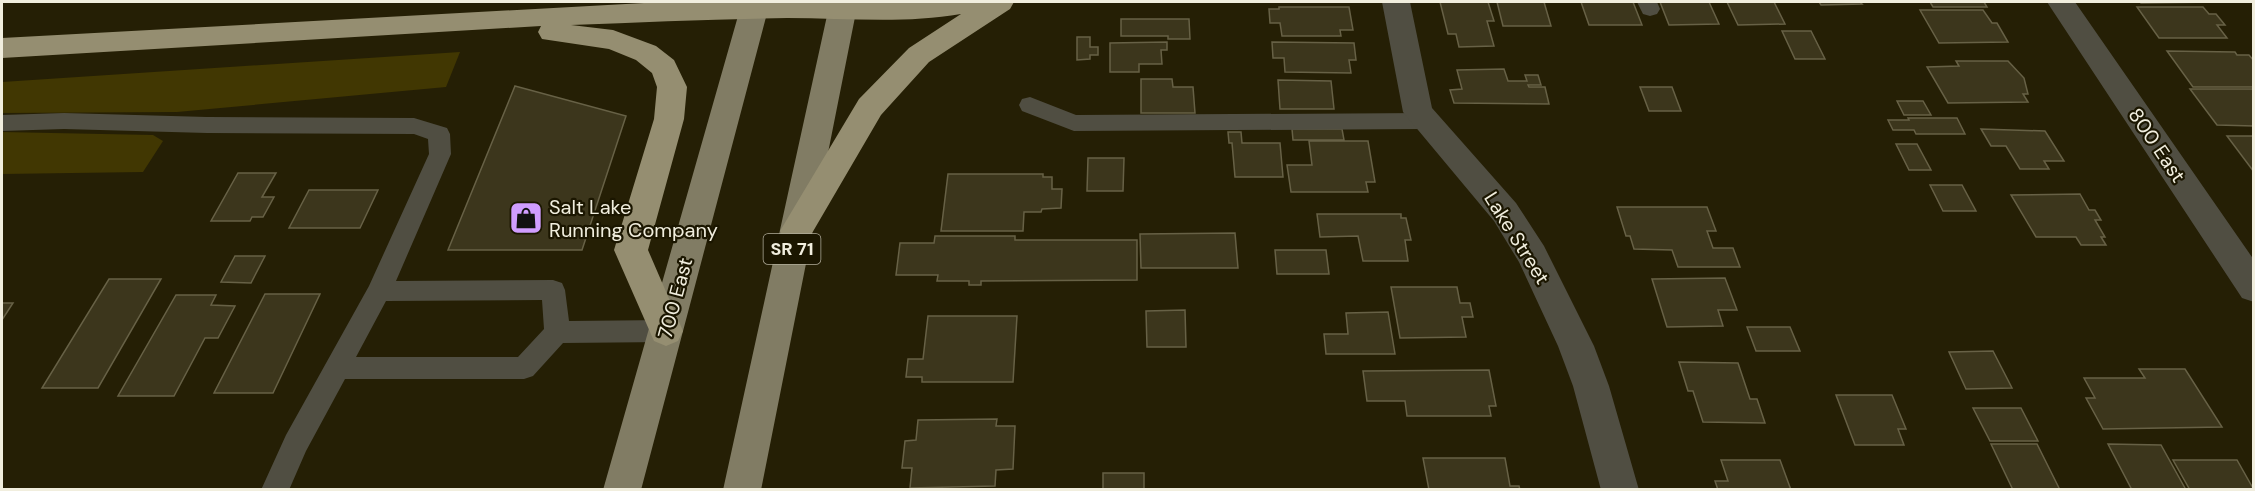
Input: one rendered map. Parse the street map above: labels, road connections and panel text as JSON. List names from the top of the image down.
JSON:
{
  "streets": {
    "main road": ["SR 71", "700 East"],
    "street": ["800 East", "Lake Street"]
  },
  "places": {
    "shop": ["Salt Lake Running Company"]
  }
}
